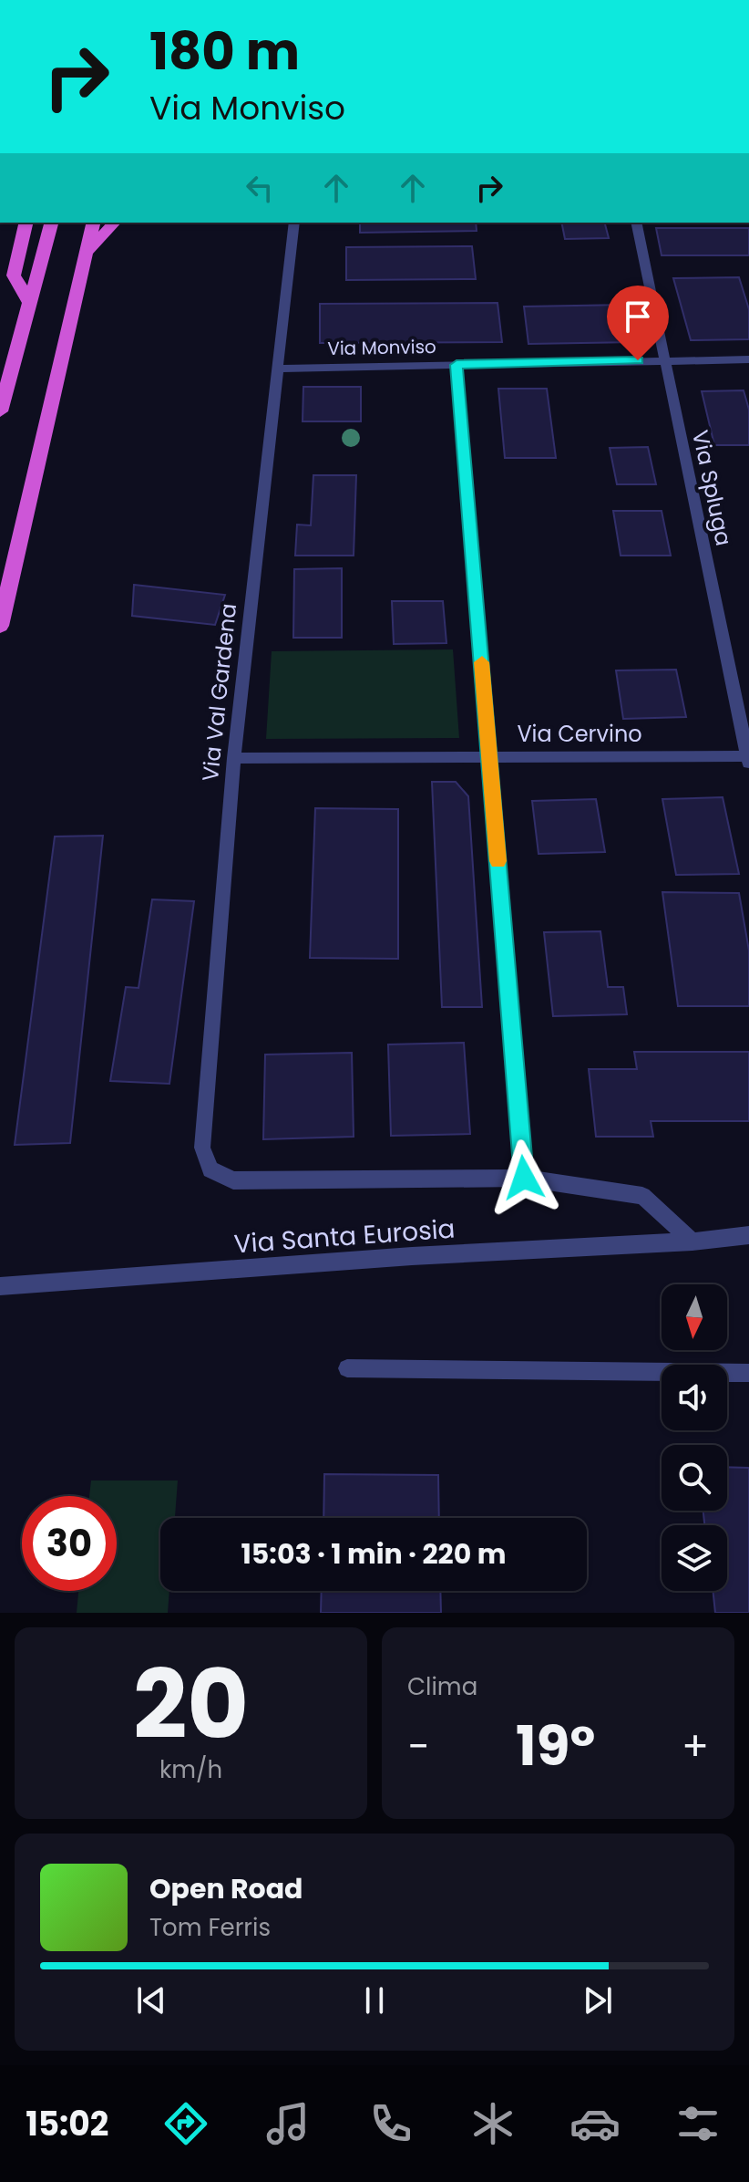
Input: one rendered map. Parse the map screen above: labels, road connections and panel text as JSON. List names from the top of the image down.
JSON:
{
  "streets": {
    "street": [
      "Via Monviso",
      "Via Spluga",
      "Via Val Gardena",
      "Via Cervino",
      "Via Santa Eurosia"
    ]
  },
  "crossings": [
    ["Via Monviso", "Via Spluga"],
    ["Via Monviso", "Via Val Gardena"],
    ["Via Spluga", "Via Cervino"],
    ["Via Val Gardena", "Via Cervino"]
  ],
  "north": "bottom",
  "page": {
    "turn": ["180 m", "Via Monviso"],
    "limit": "30",
    "trip": "15:03 · 1 min · 220 m",
    "tile": [
      ["20", "km/h"],
      "Clima"
    ],
    "heat": ["−", "19°", "+"],
    "song": ["Open Road", "Tom Ferris"],
    "tabs": "15:02"
  }
}
